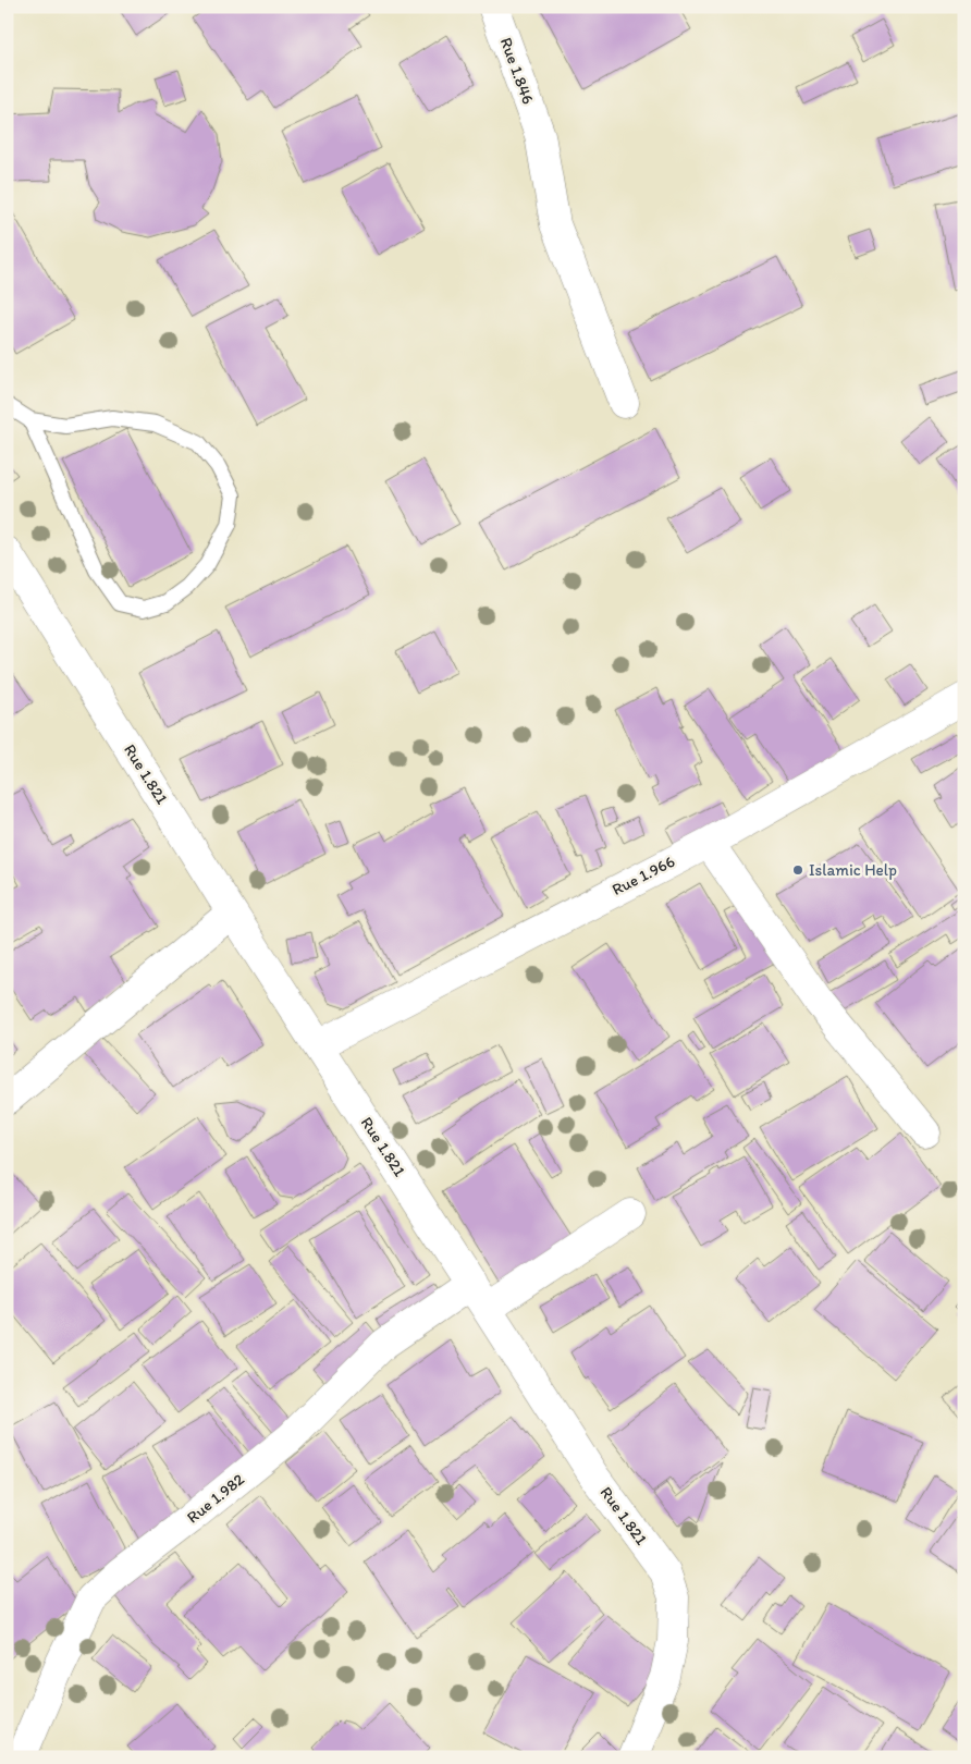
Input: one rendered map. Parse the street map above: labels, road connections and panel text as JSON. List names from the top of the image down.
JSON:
{
  "streets": {
    "street": [
      "Rue 1.846",
      "Rue 1.821",
      "Rue 1.966",
      "Rue 1.982"
    ]
  },
  "crossings": [
    ["Rue 1.821", "Rue 1.966"],
    ["Rue 1.821", "Rue 1.982"]
  ],
  "places": ["Islamic Help"]
}
